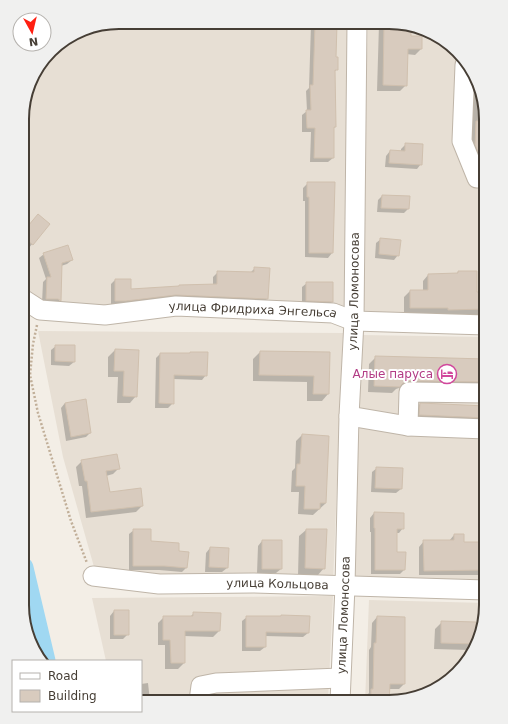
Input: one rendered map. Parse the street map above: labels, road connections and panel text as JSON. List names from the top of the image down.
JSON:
{
  "streets": {
    "street": ["улица Ломоносова", "улица Фридриха Энгельса", "улица Кольцова"]
  },
  "crossings": [
    ["улица Ломоносова", "улица Фридриха Энгельса"],
    ["улица Ломоносова", "улица Кольцова"]
  ],
  "places": {
    "hotel": ["Алые паруса"]
  },
  "legend": ["Road", "Building"],
  "north": "bottom"
}
